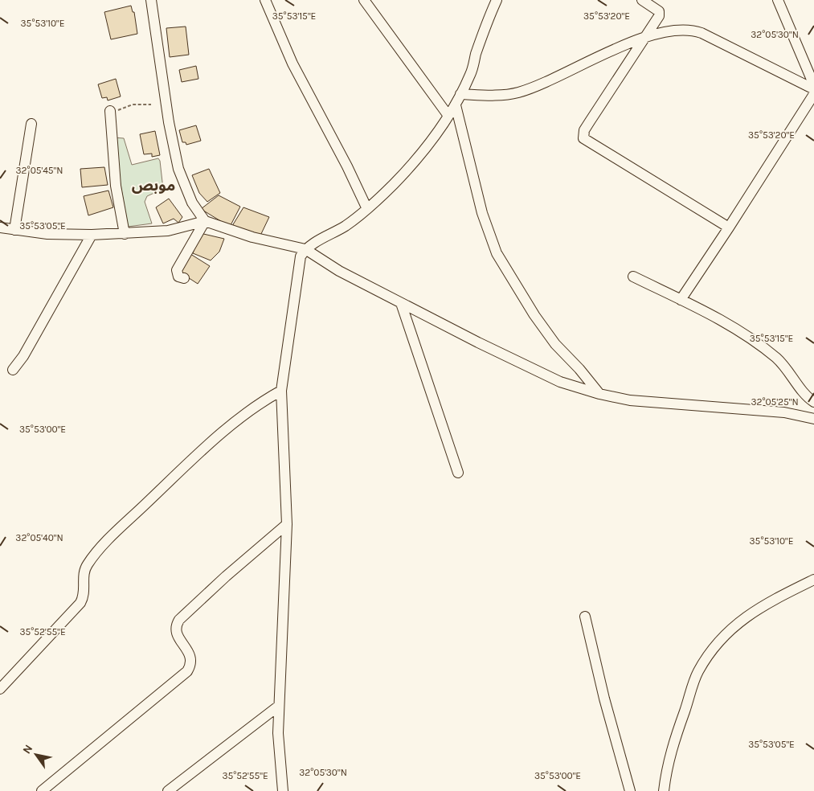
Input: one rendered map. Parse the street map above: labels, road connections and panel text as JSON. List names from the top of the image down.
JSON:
{
  "districts": ["موبص"],
  "north": "top left",
  "coordinates": [
    "35°53'15\"E",
    "35°53'20\"E",
    "35°53'10\"E",
    "32°05'30\"N",
    "32°05'45\"N",
    "35°53'05\"E",
    "32°05'25\"N",
    "35°53'00\"E",
    "32°05'40\"N",
    "35°52'55\"E"
  ]
}
